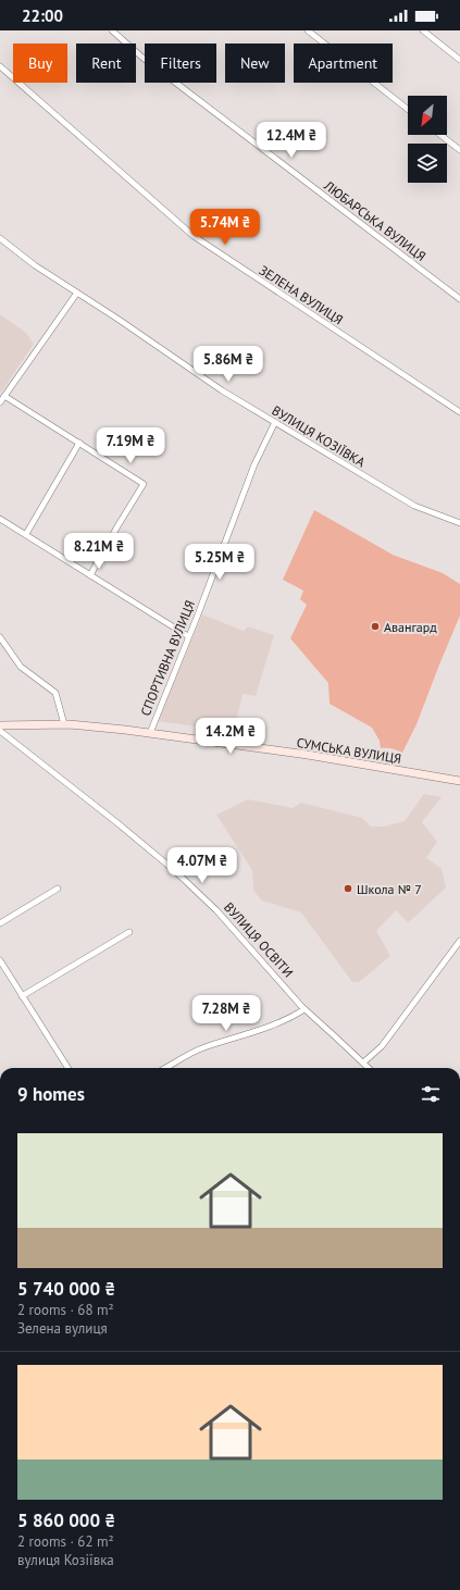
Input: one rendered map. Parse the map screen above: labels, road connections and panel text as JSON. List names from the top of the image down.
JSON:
{
  "streets": {
    "main road": ["СУМСЬКА ВУЛИЦЯ"],
    "street": [
      "ЛЮБАРСЬКА ВУЛИЦЯ",
      "ЗЕЛЕНА ВУЛИЦЯ",
      "ВУЛИЦЯ КОЗІЇВКА",
      "СПОРТИВНА ВУЛИЦЯ",
      "ВУЛИЦЯ ОСВІТИ"
    ]
  },
  "crossings": [
    ["ВУЛИЦЯ КОЗІЇВКА", "СПОРТИВНА ВУЛИЦЯ"],
    ["СПОРТИВНА ВУЛИЦЯ", "СУМСЬКА ВУЛИЦЯ"]
  ],
  "places": ["Авангард", "Школа № 7"],
  "north": "bottom left",
  "page": {
    "status": "22:00",
    "chip": [
      "Buy",
      "Rent",
      "Filters",
      "New",
      "Apartment"
    ],
    "price": [
      "12.4M ₴",
      "5.74M ₴",
      "5.86M ₴",
      "7.19M ₴",
      "8.21M ₴",
      "5.25M ₴",
      "14.2M ₴",
      "4.07M ₴",
      "7.28M ₴"
    ],
    "heading": "9 homes",
    "list": [
      {
        "name": "5 740 000 ₴",
        "note": "2 rooms · 68 m² · Зелена вулиця"
      },
      {
        "name": "5 860 000 ₴",
        "note": "2 rooms · 62 m² · вулиця Козіївка"
      }
    ]
  }
}
